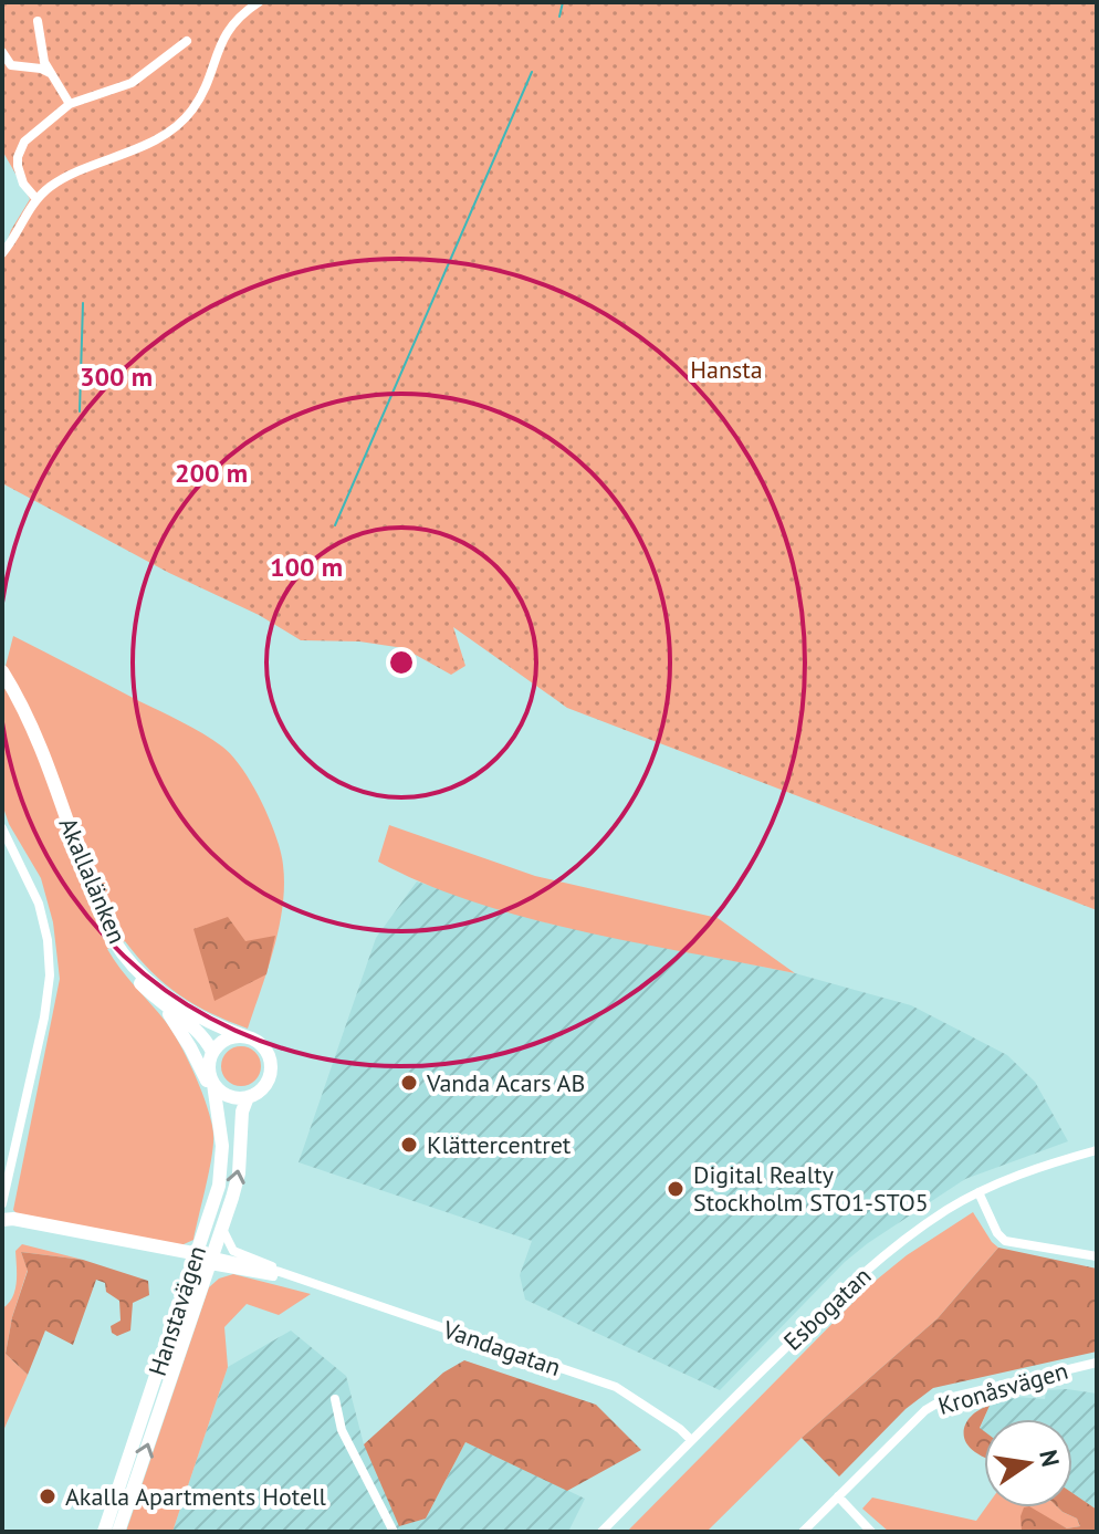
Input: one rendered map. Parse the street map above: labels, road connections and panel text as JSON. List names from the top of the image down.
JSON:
{
  "streets": {
    "main road": ["Akallalänken", "Hanstavägen"],
    "street": ["Esbogatan", "Vandagatan", "Kronåsvägen"]
  },
  "crossings": [
    ["Akallalänken", "Hanstavägen"],
    ["Esbogatan", "Vandagatan"],
    ["Hanstavägen", "Vandagatan"]
  ],
  "parks": ["Hansta"],
  "places": [
    "Vanda Acars AB",
    "Klättercentret",
    "Digital Realty Stockholm STO1-STO5",
    "Akalla Apartments Hotell"
  ],
  "north": "right",
  "rings": ["300 m", "200 m", "100 m"]
}
